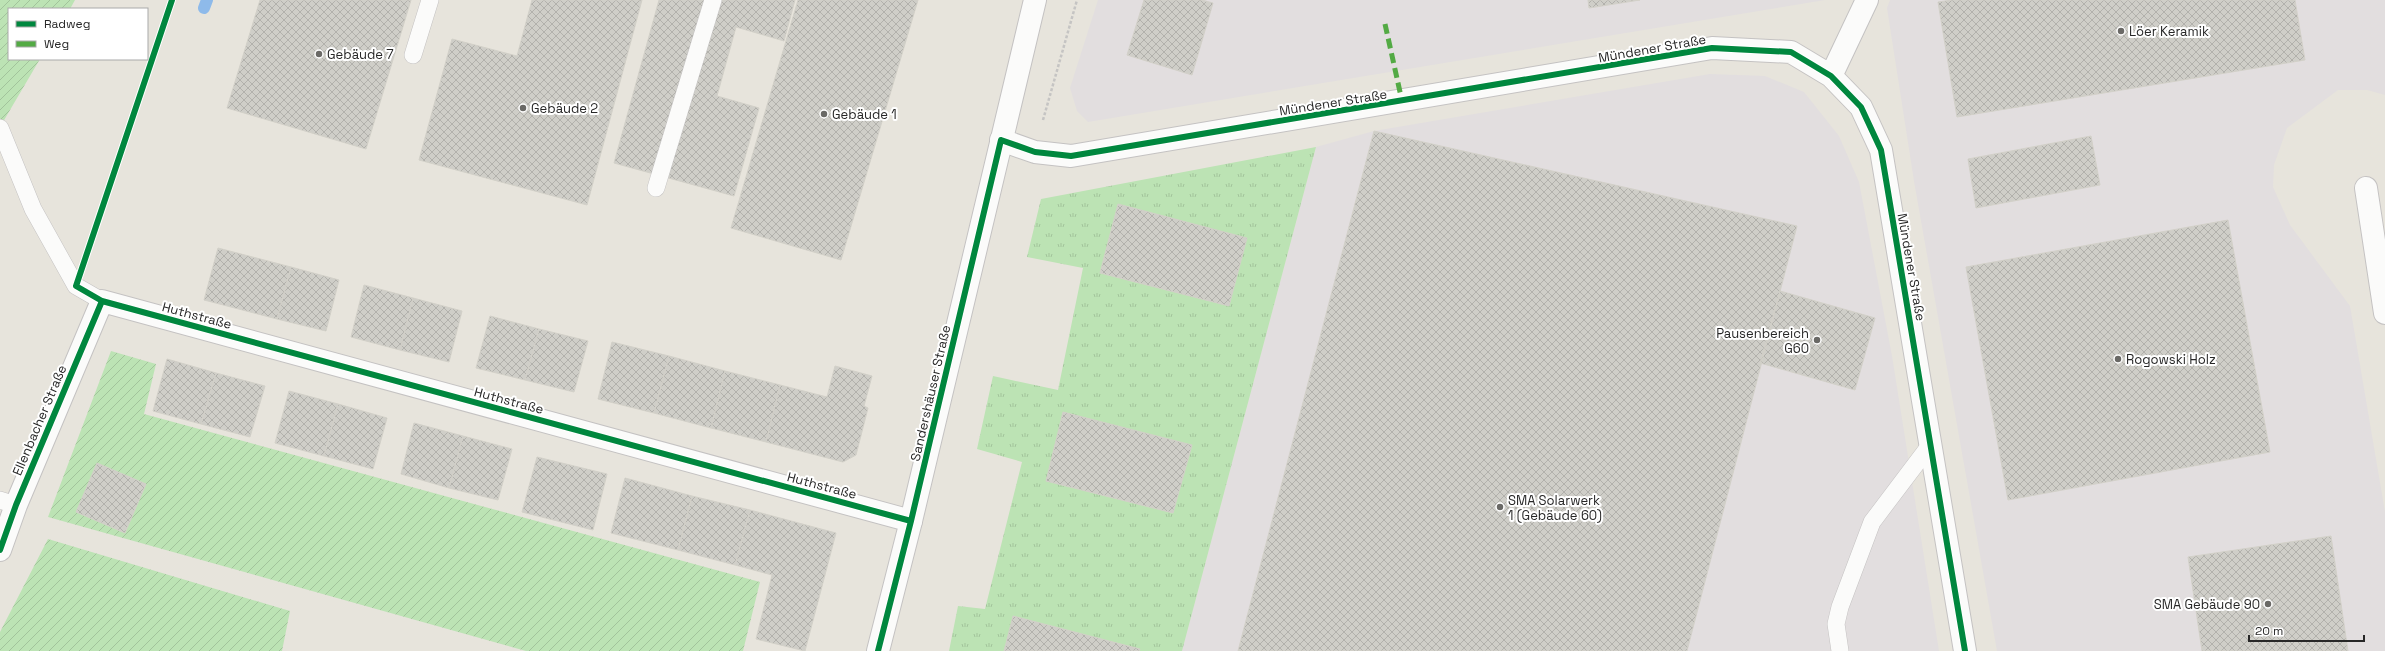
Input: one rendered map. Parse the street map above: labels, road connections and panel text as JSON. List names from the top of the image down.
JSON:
{
  "streets": {
    "street": [
      "Mündener Straße",
      "Huthstraße",
      "Sandershäuser Straße",
      "Ellenbacher Straße"
    ]
  },
  "crossings": [
    ["Mündener Straße", "Sandershäuser Straße"],
    ["Huthstraße", "Sandershäuser Straße"],
    ["Huthstraße", "Ellenbacher Straße"]
  ],
  "places": [
    "Löer Keramik",
    "Gebäude 7",
    "Gebäude 2",
    "Gebäude 1",
    "Pausenbereich G60",
    "Rogowski Holz",
    "SMA Solarwerk 1 (Gebäude 60)",
    "SMA Gebäude 90"
  ],
  "legend": ["Radweg", "Weg"],
  "scale_bar": "20 m"
}
